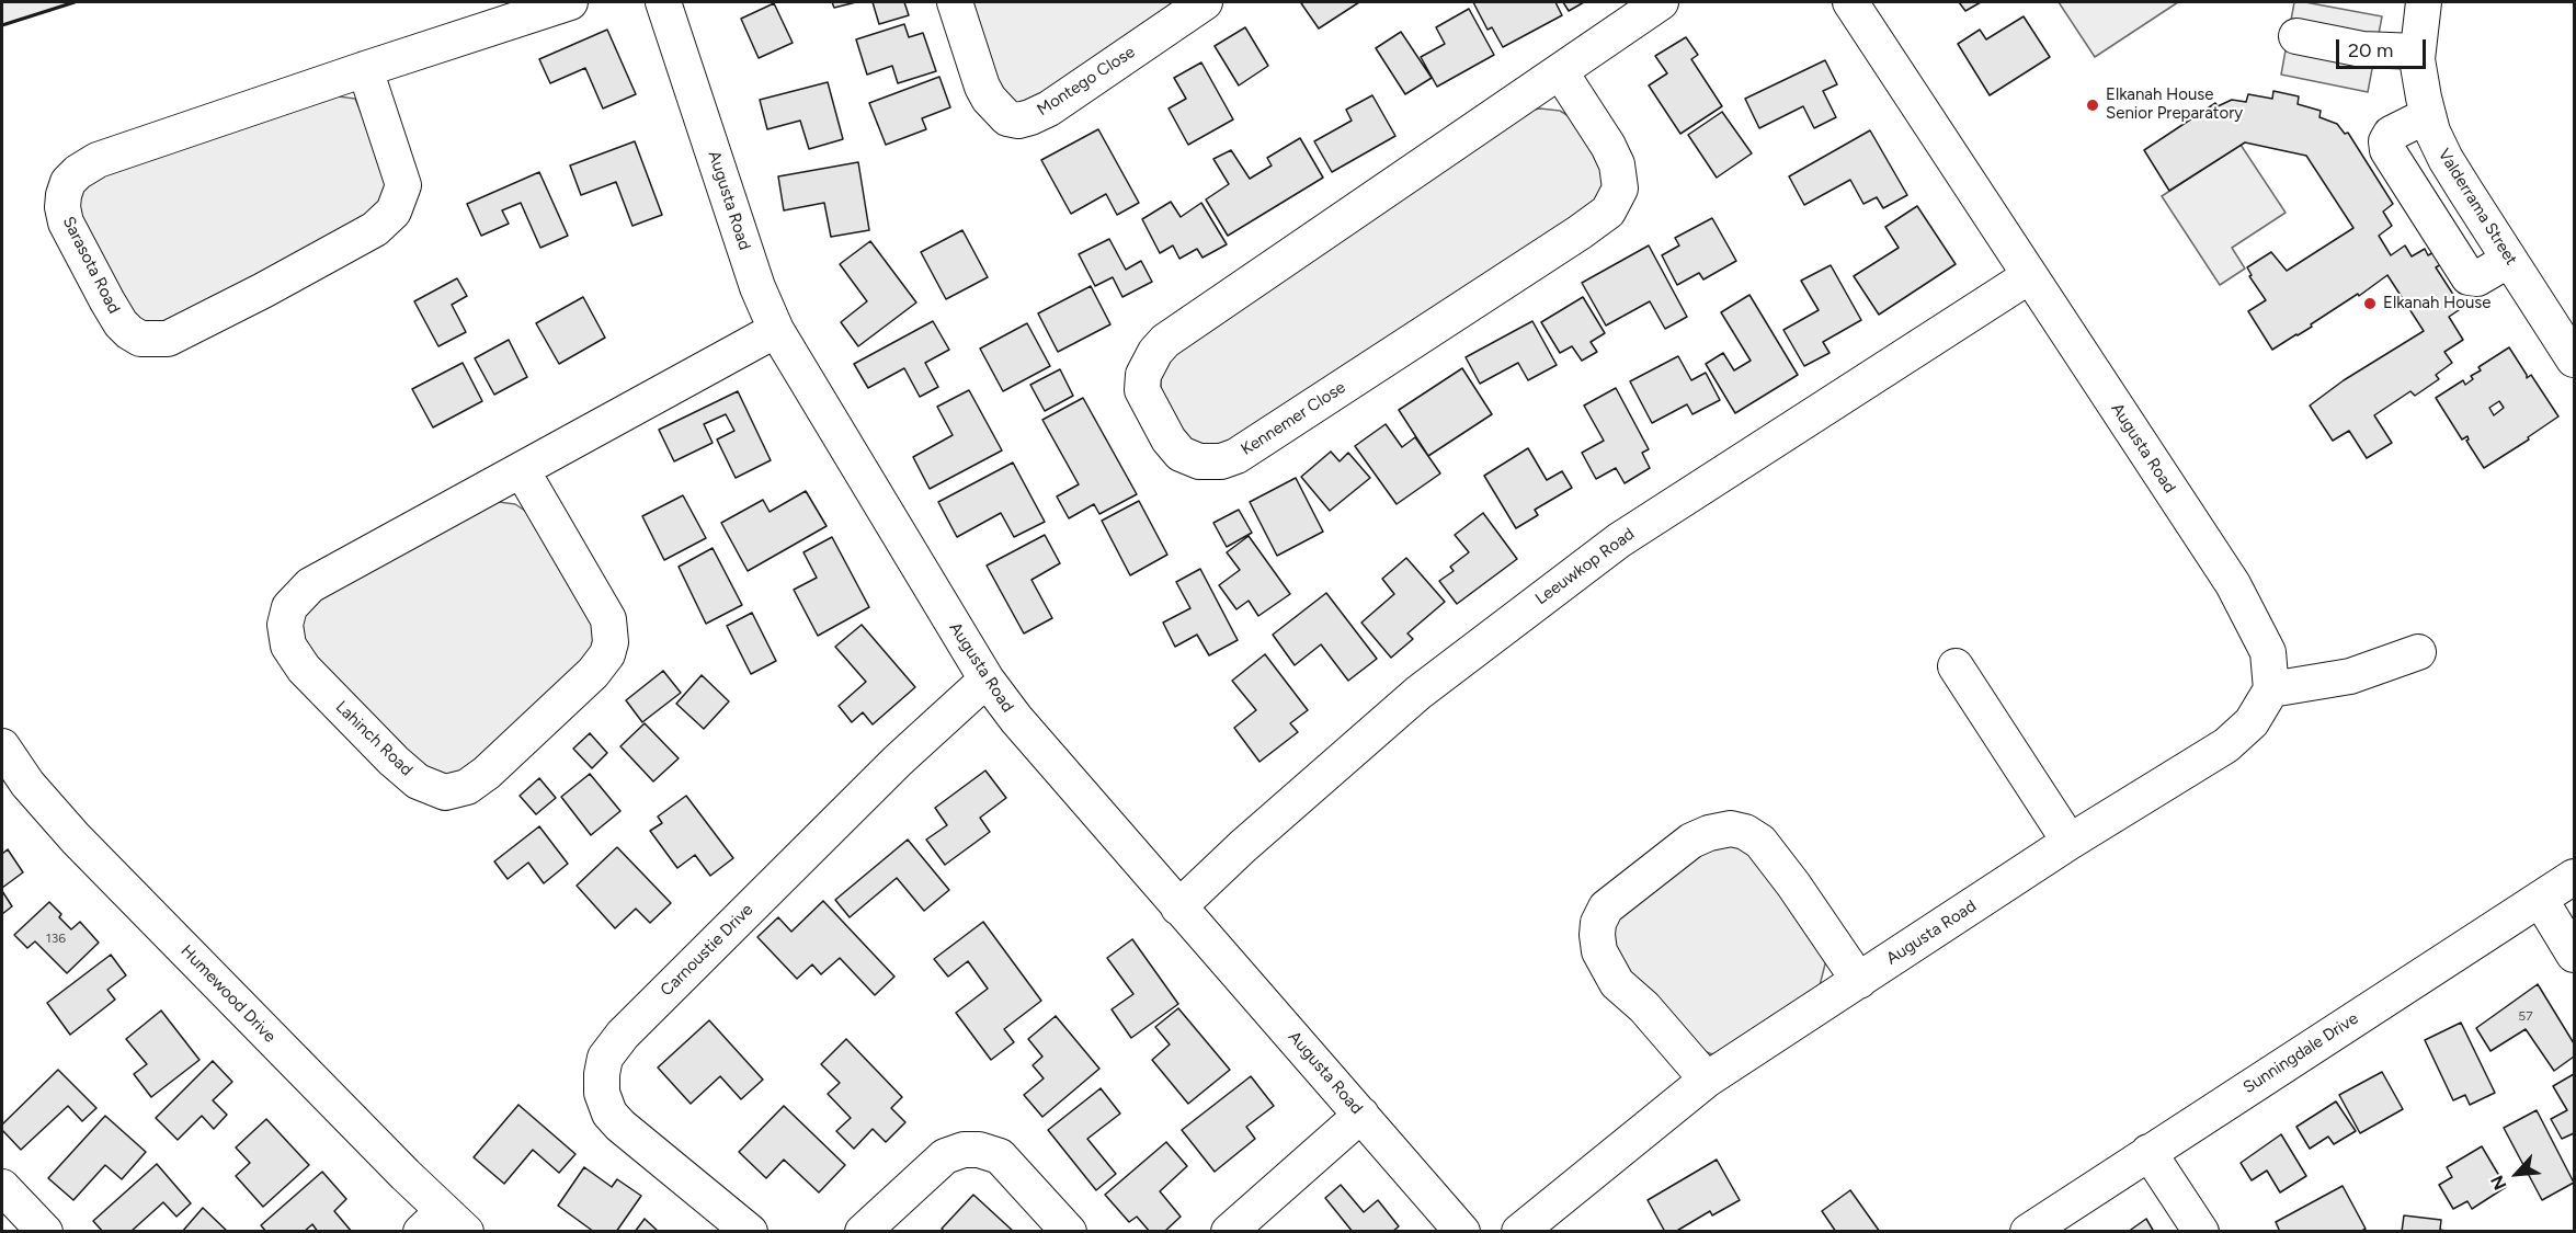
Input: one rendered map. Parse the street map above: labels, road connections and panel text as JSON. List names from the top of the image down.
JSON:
{
  "streets": {
    "street": [
      "Montego Close",
      "Augusta Road",
      "Valderrama Street",
      "Sarasota Road",
      "Kennemer Close",
      "Leeuwkop Road",
      "Lahinch Road",
      "Carnoustie Drive",
      "Humewood Drive",
      "Sunningdale Drive"
    ]
  },
  "crossings": [
    ["Augusta Road", "Leeuwkop Road"],
    ["Augusta Road", "Lahinch Road"],
    ["Augusta Road", "Carnoustie Drive"]
  ],
  "places": ["Elkanah House Senior Preparatory", "Elkanah House"],
  "house_numbers": ["136", "57"],
  "scale_bar": "20 m",
  "north": "bottom left"
}
